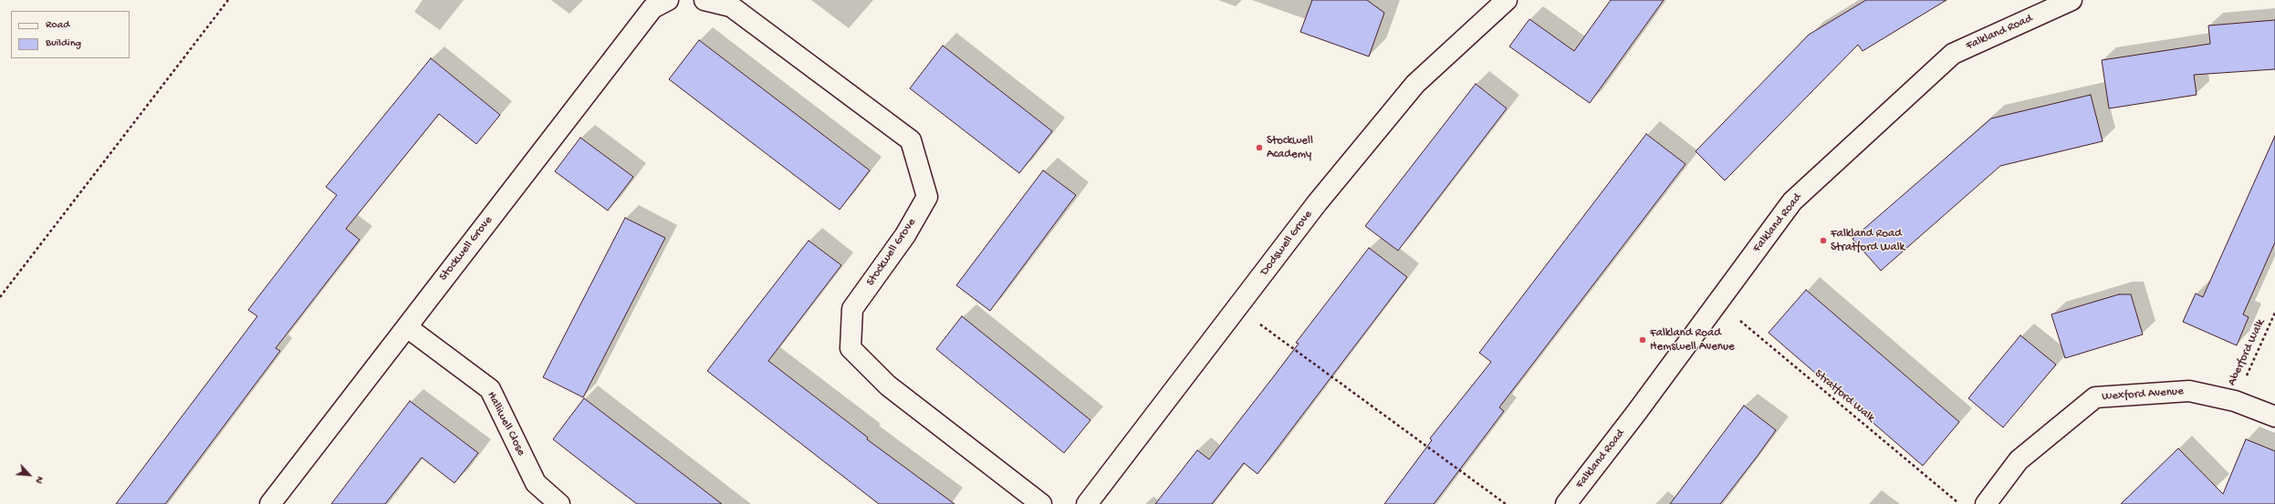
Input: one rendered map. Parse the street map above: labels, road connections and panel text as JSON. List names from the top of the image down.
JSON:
{
  "streets": {
    "street": [
      "Falkland Road",
      "Dodswell Grove",
      "Stockwell Grove",
      "Wexford Avenue",
      "Halliwell Close"
    ],
    "path": ["Aberford Walk", "Stratford Walk"]
  },
  "crossings": [
    ["Falkland Road", "Stratford Walk"],
    ["Stockwell Grove", "Halliwell Close"],
    ["Aberford Walk", "Wexford Avenue"]
  ],
  "places": ["Stockwell Academy", "Falkland Road Stratford Walk", "Falkland Road Hemswell Avenue"],
  "legend": ["Road", "Building"],
  "north": "bottom right"
}
